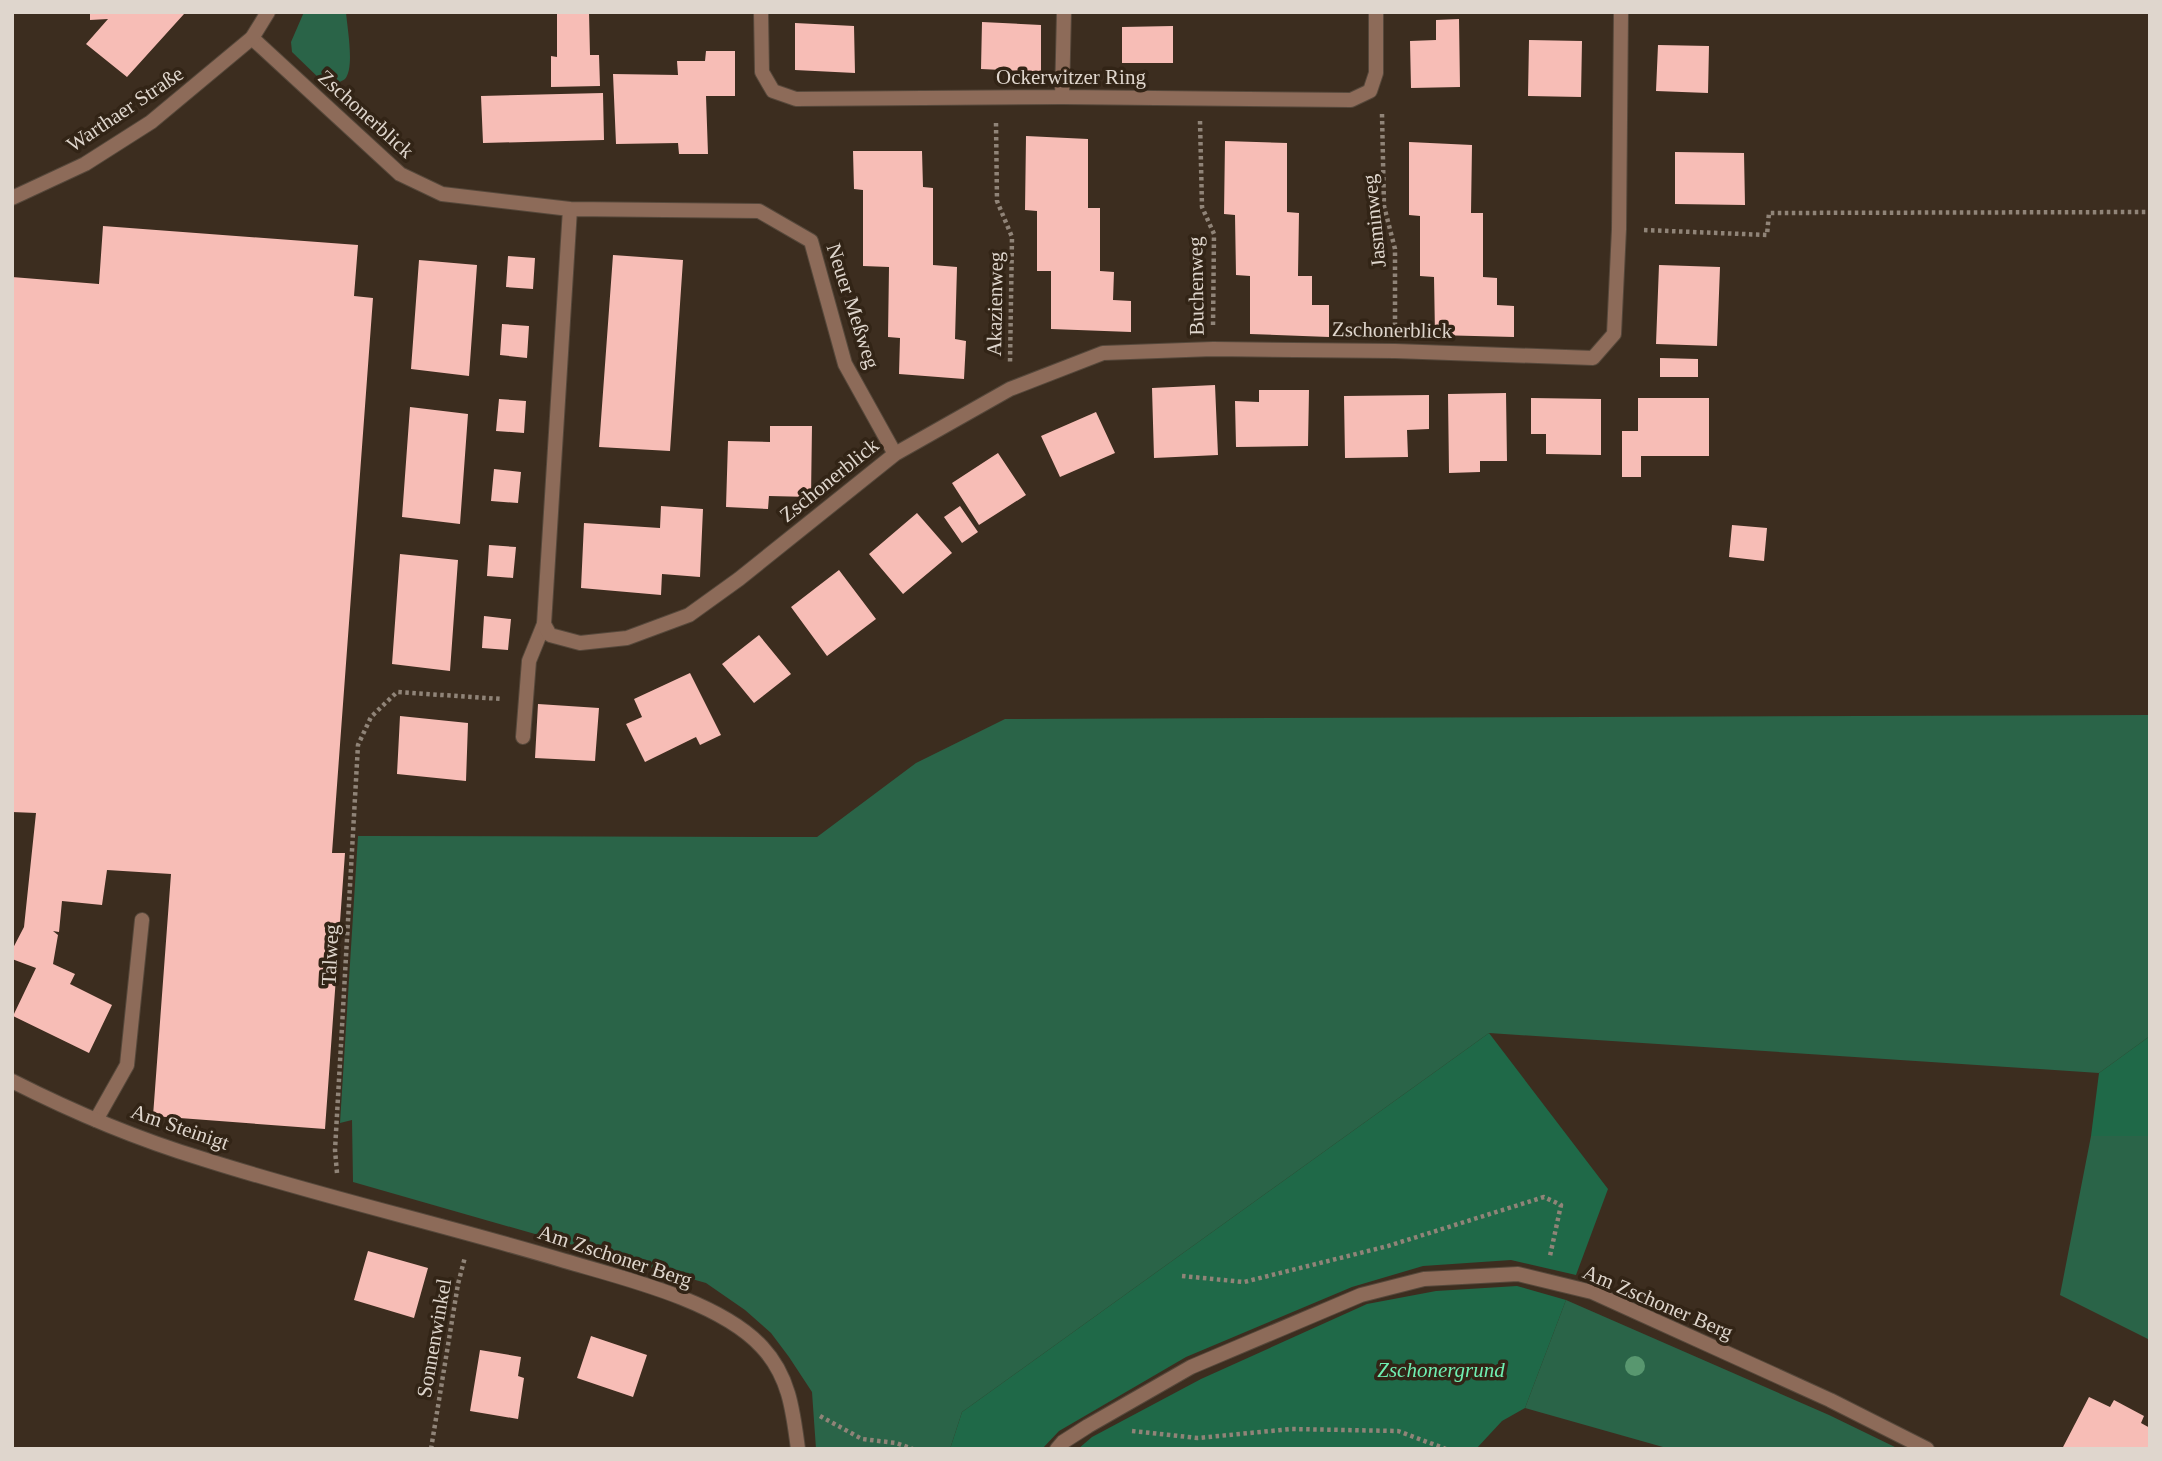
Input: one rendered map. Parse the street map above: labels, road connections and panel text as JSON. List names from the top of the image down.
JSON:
{
  "streets": {
    "street": [
      "Ockerwitzer Ring",
      "Warthaer Straße",
      "Zschonerblick",
      "Neuer Meßweg",
      "Am Steinigt",
      "Am Zschoner Berg"
    ],
    "path": [
      "Jasminweg",
      "Buchenweg",
      "Akazienweg",
      "Talweg",
      "Sonnenwinkel"
    ]
  },
  "crossings": [
    ["Ockerwitzer Ring", "Jasminweg"],
    ["Ockerwitzer Ring", "Buchenweg"],
    ["Ockerwitzer Ring", "Akazienweg"],
    ["Warthaer Straße", "Zschonerblick"],
    ["Zschonerblick", "Jasminweg"],
    ["Zschonerblick", "Buchenweg"],
    ["Zschonerblick", "Akazienweg"],
    ["Zschonerblick", "Neuer Meßweg"],
    ["Talweg", "Am Steinigt"],
    ["Talweg", "Am Zschoner Berg"],
    ["Am Steinigt", "Am Zschoner Berg"],
    ["Am Zschoner Berg", "Sonnenwinkel"]
  ],
  "parks": ["Zschonergrund"]
}
